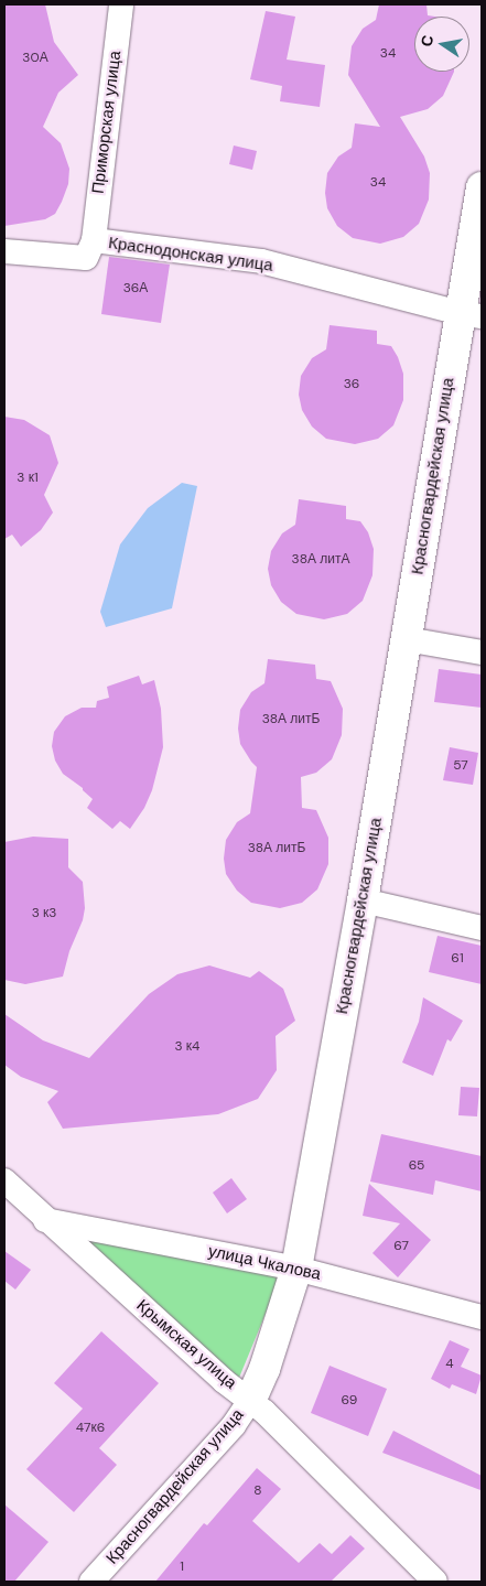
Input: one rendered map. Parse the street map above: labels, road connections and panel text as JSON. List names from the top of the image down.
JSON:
{
  "streets": {
    "street": [
      "Приморская улица",
      "Краснодонская улица",
      "Красногвардейская улица",
      "улица Чкалова",
      "Крымская улица"
    ]
  },
  "crossings": [
    ["Приморская улица", "Краснодонская улица"],
    ["Краснодонская улица", "Красногвардейская улица"],
    ["Красногвардейская улица", "улица Чкалова"],
    ["Красногвардейская улица", "Крымская улица"],
    ["улица Чкалова", "Крымская улица"]
  ],
  "house_numbers": [
    "34",
    "30А",
    "34",
    "36А",
    "36",
    "3 к1",
    "38А литА",
    "38А литБ",
    "57",
    "38А литБ",
    "3 к3",
    "61",
    "3 к4",
    "65",
    "67",
    "4",
    "69",
    "47к6",
    "8",
    "1"
  ],
  "north": "left"
}
